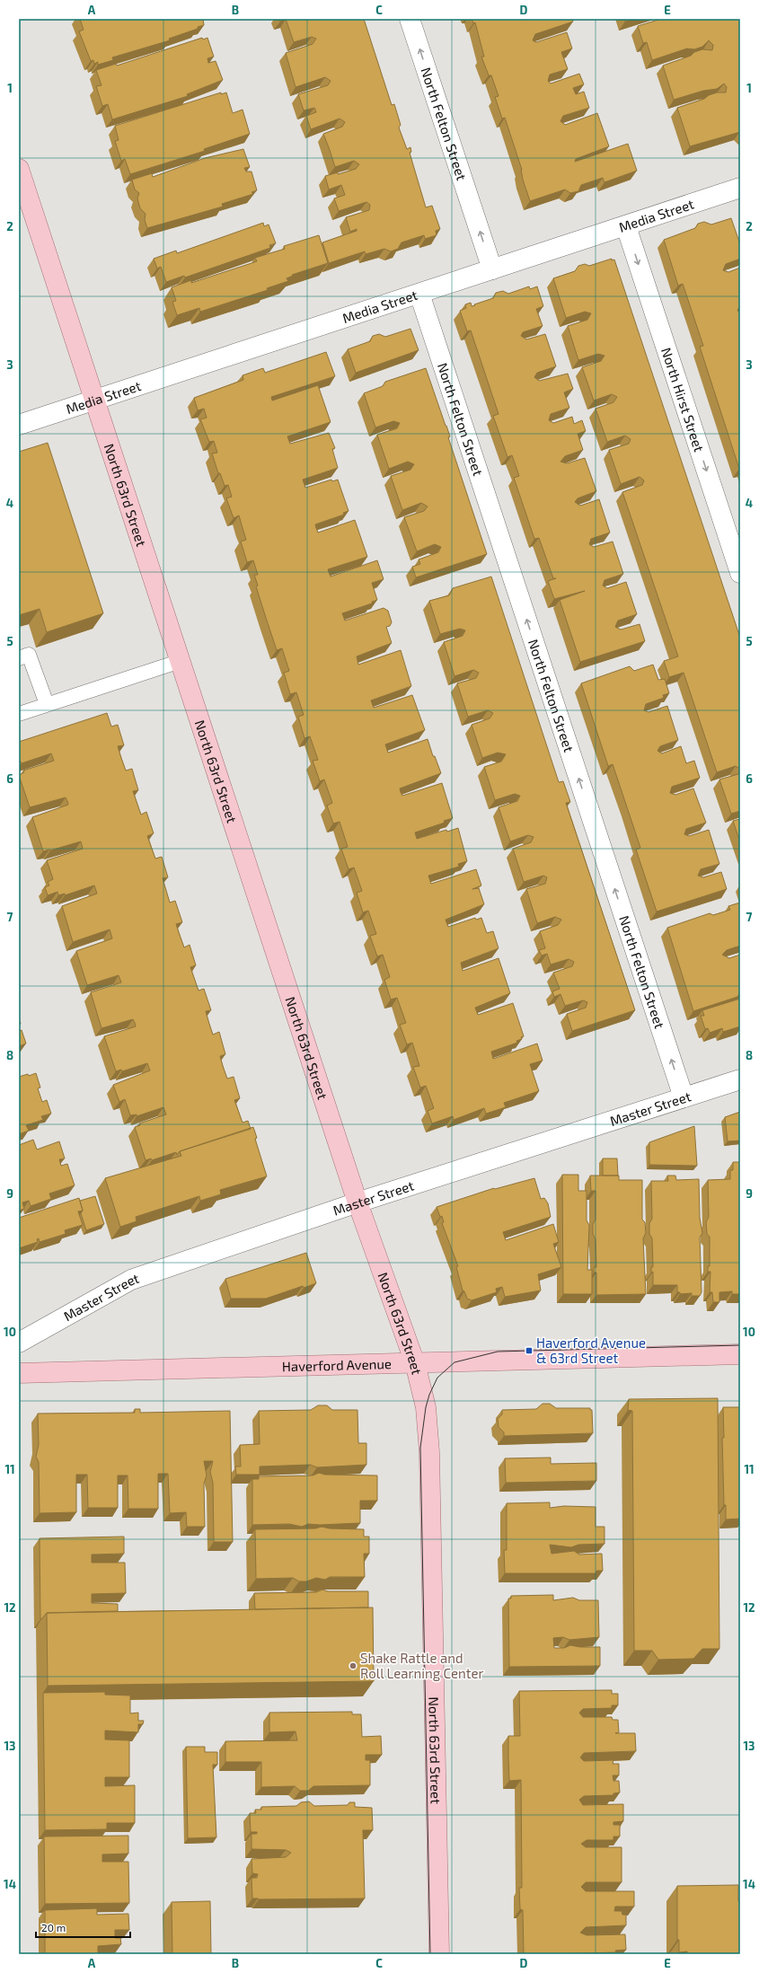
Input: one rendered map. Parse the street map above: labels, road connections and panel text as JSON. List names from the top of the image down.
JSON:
{
  "streets": {
    "main road": ["North 63rd Street", "Haverford Avenue"],
    "street": [
      "North Felton Street",
      "Media Street",
      "North Hirst Street",
      "Master Street"
    ]
  },
  "crossings": [
    ["North Felton Street", "Media Street"],
    ["North Felton Street", "Master Street"],
    ["Media Street", "North Hirst Street"],
    ["Media Street", "North 63rd Street"],
    ["North 63rd Street", "Master Street"],
    ["North 63rd Street", "Haverford Avenue"]
  ],
  "one_way": ["North Felton Street", "North Hirst Street"],
  "places": {
    "transit": ["Haverford Avenue & 63rd Street"],
    "other": ["Shake Rattle and Roll Learning Center"]
  },
  "scale_bar": "20 m",
  "grid": {
    "columns": [
      "A",
      "B",
      "C",
      "D",
      "E"
    ],
    "rows": [
      "1",
      "2",
      "3",
      "4",
      "5",
      "6",
      "7",
      "8",
      "9",
      "10",
      "11",
      "12",
      "13",
      "14"
    ]
  }
}
